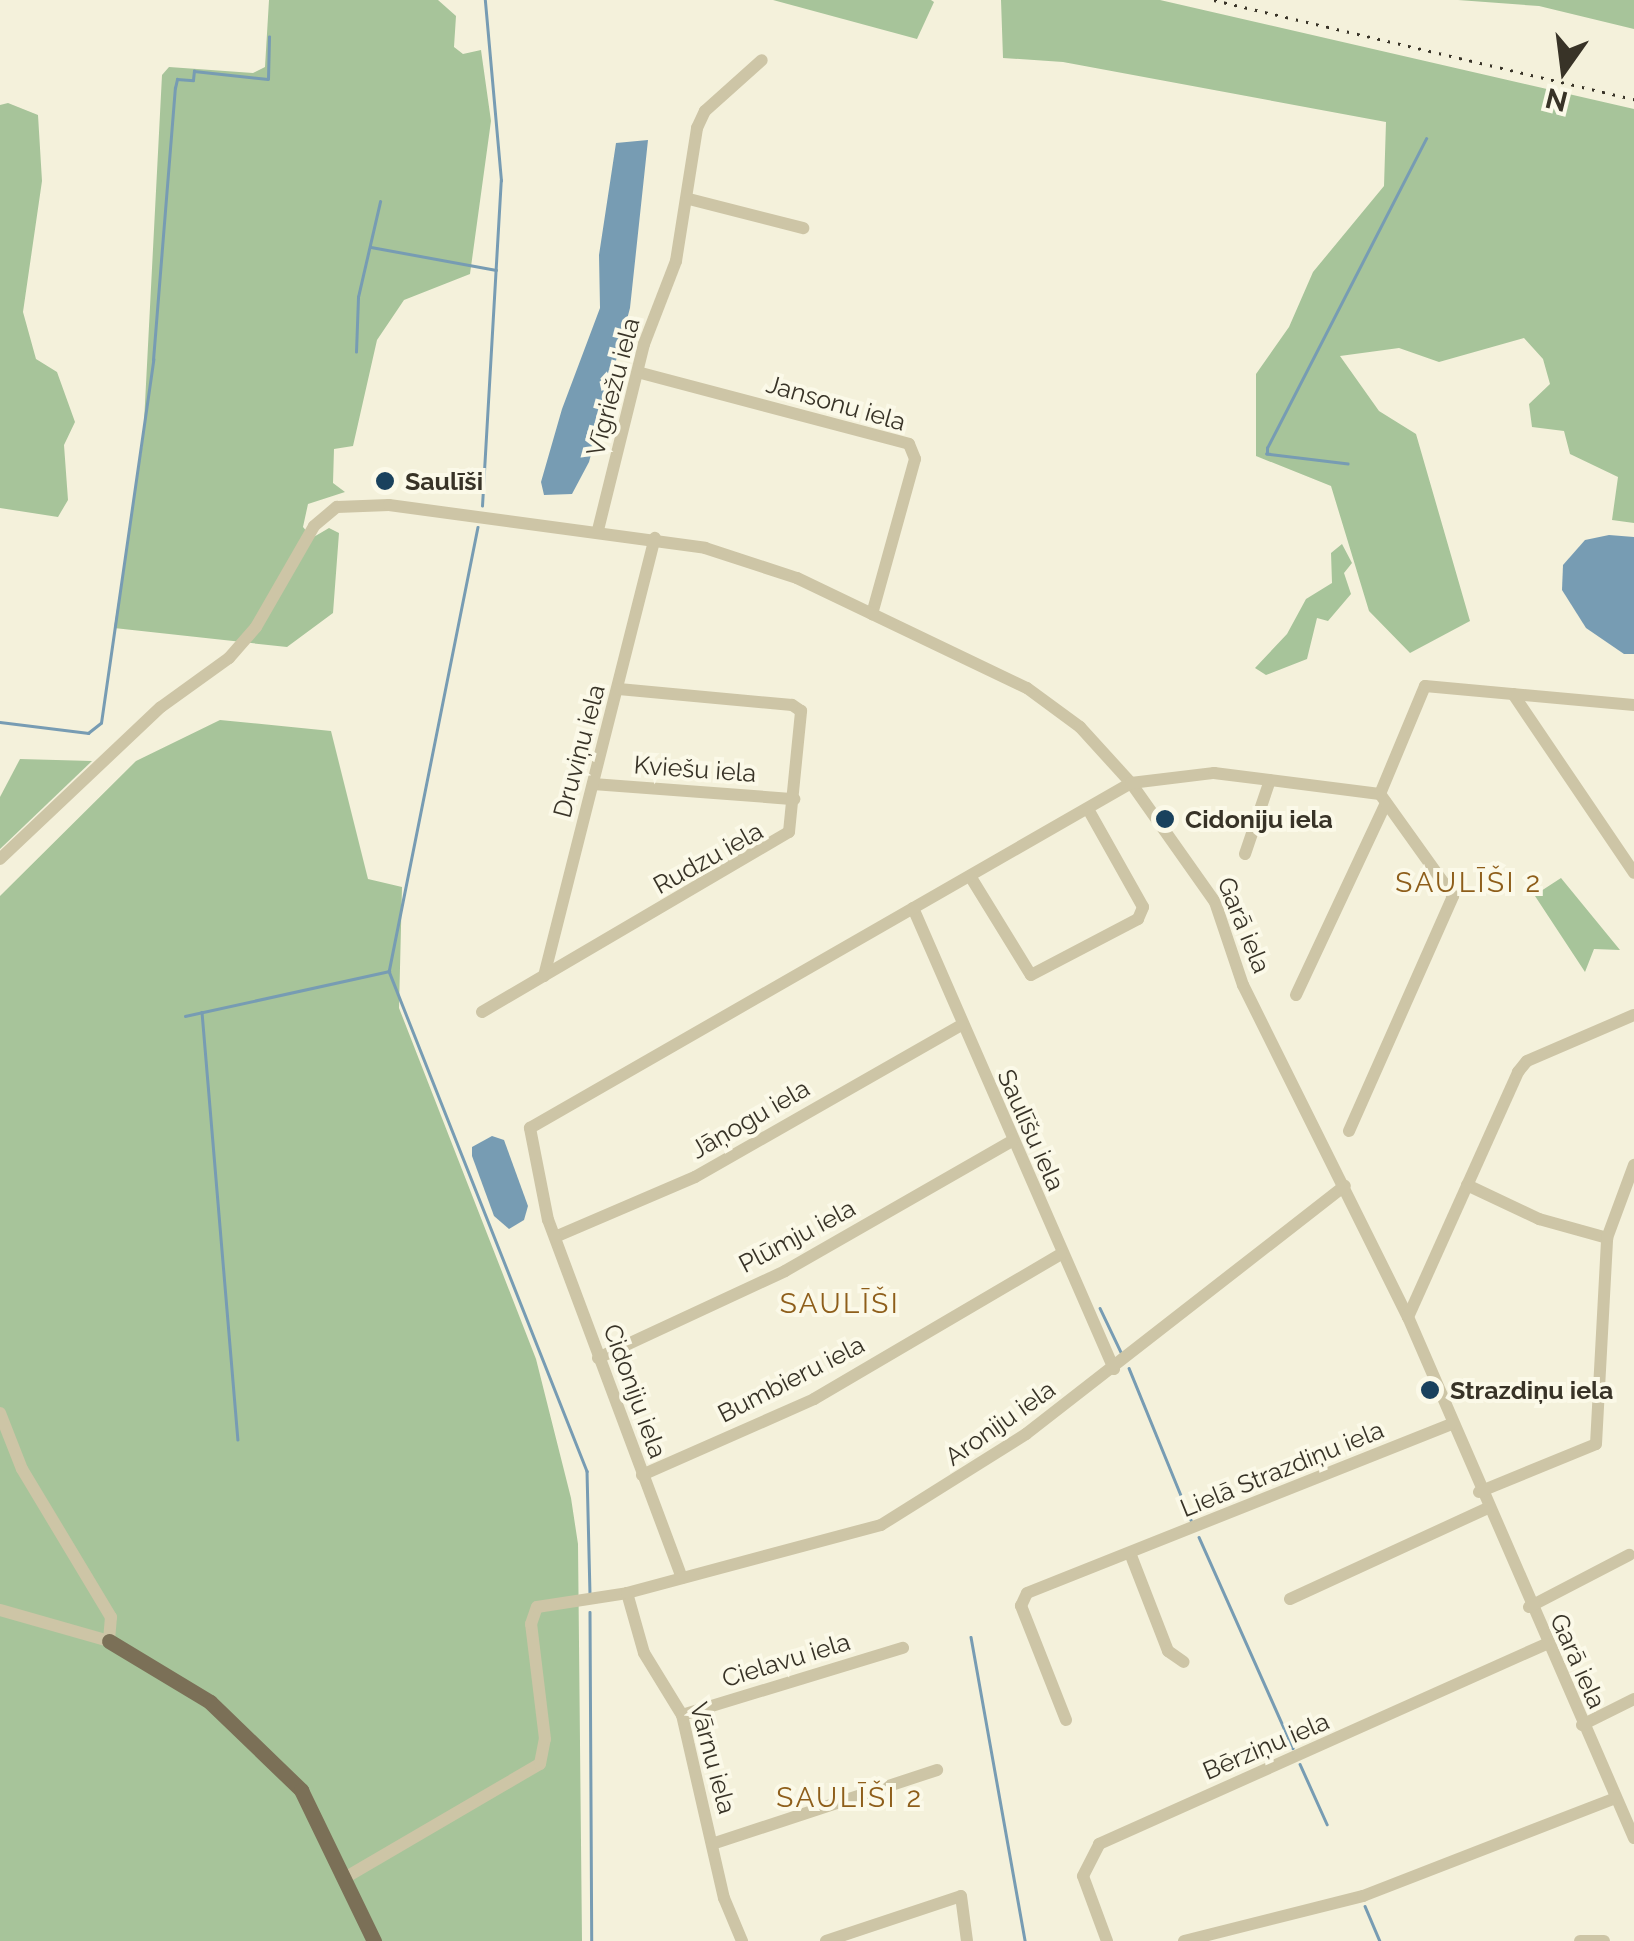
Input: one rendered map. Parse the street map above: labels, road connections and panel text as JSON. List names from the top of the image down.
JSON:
{
  "streets": {
    "street": [
      "Vīgriežu iela",
      "Jansonu iela",
      "Druviņu iela",
      "Kviešu iela",
      "Rudzu iela",
      "Garā iela",
      "Jāņogu iela",
      "Saulīšu iela",
      "Plūmju iela",
      "Bumbieru iela",
      "Cidoniju iela",
      "Aroniju iela",
      "Lielā Strazdiņu iela",
      "Cielavu iela",
      "Bērziņu iela",
      "Vārnu iela"
    ]
  },
  "crossings": [
    ["Vīgriežu iela", "Jansonu iela"],
    ["Vīgriežu iela", "Garā iela"],
    ["Jansonu iela", "Garā iela"],
    ["Druviņu iela", "Kviešu iela"],
    ["Druviņu iela", "Rudzu iela"],
    ["Druviņu iela", "Garā iela"],
    ["Kviešu iela", "Rudzu iela"],
    ["Garā iela", "Cidoniju iela"],
    ["Garā iela", "Aroniju iela"],
    ["Garā iela", "Lielā Strazdiņu iela"],
    ["Garā iela", "Bērziņu iela"],
    ["Jāņogu iela", "Saulīšu iela"],
    ["Jāņogu iela", "Cidoniju iela"],
    ["Saulīšu iela", "Plūmju iela"],
    ["Saulīšu iela", "Bumbieru iela"],
    ["Saulīšu iela", "Cidoniju iela"],
    ["Saulīšu iela", "Aroniju iela"],
    ["Plūmju iela", "Cidoniju iela"],
    ["Bumbieru iela", "Cidoniju iela"],
    ["Cidoniju iela", "Aroniju iela"],
    ["Aroniju iela", "Vārnu iela"],
    ["Cielavu iela", "Vārnu iela"]
  ],
  "districts": ["SAULĪŠI 2", "SAULĪŠI", "SAULĪŠI 2"],
  "places": ["Saulīši", "Cidoniju iela", "Strazdiņu iela"],
  "north": "bottom"
}
